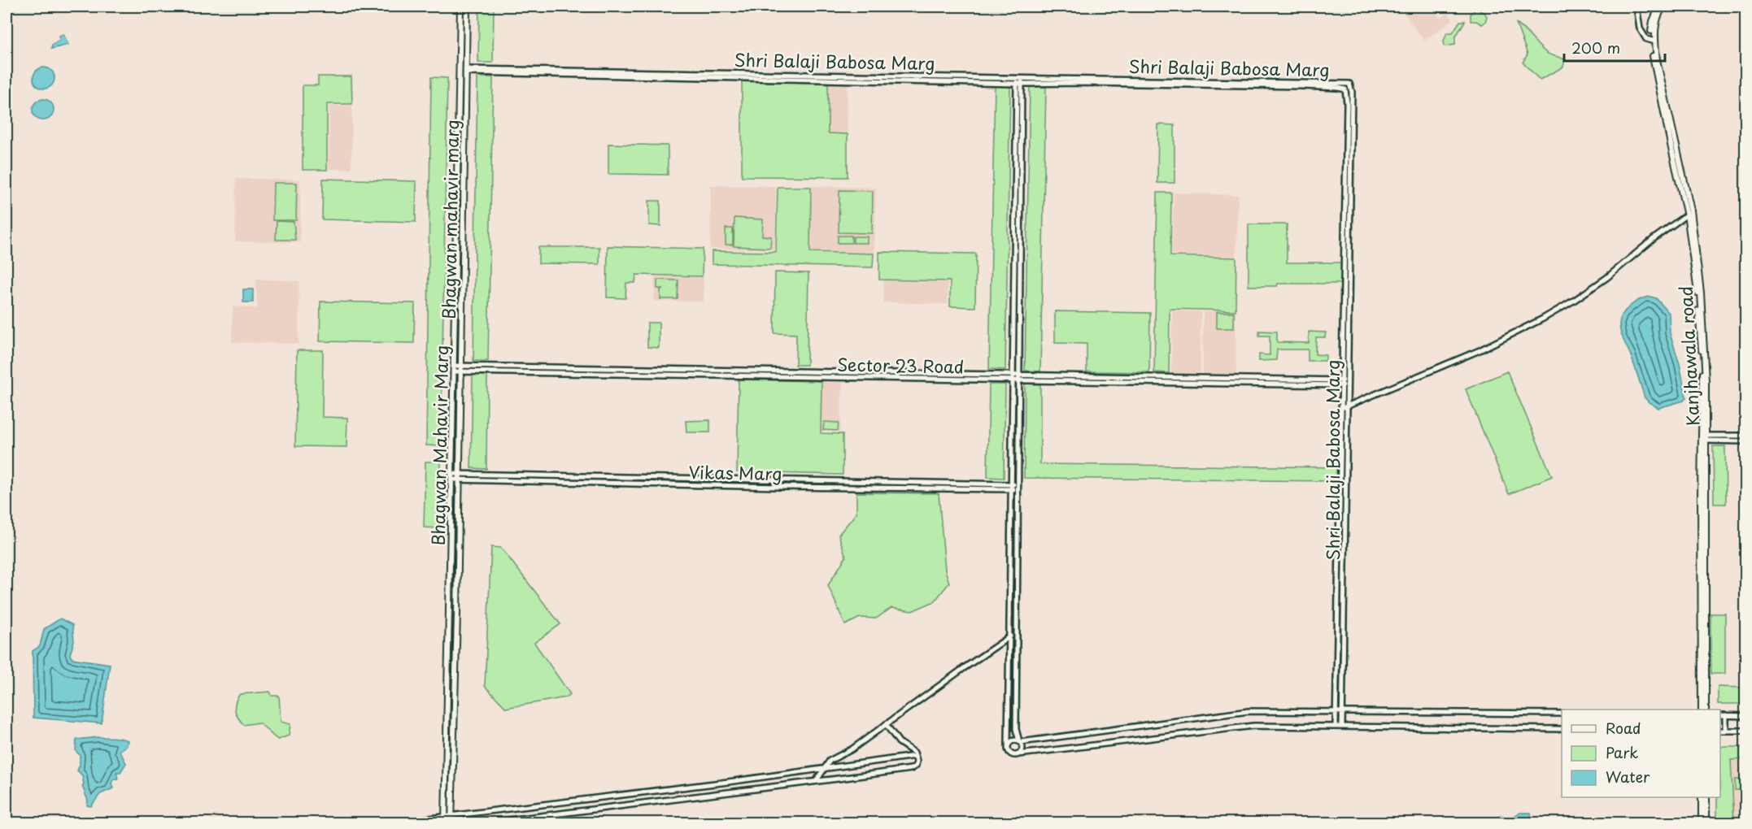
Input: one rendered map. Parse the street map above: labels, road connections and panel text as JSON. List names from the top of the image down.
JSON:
{
  "streets": {
    "main road": ["Bhagwan mahavir marg", "Kanjhawala road", "Bhagwan Mahavir Marg"],
    "street": ["Shri Balaji Babosa Marg", "Sector 23 Road", "Vikas Marg"]
  },
  "crossings": [
    ["Shri Balaji Babosa Marg", "Bhagwan mahavir marg"],
    ["Shri Balaji Babosa Marg", "Sector 23 Road"],
    ["Shri Balaji Babosa Marg", "Bhagwan Mahavir Marg"],
    ["Bhagwan mahavir marg", "Sector 23 Road"],
    ["Bhagwan mahavir marg", "Bhagwan Mahavir Marg"],
    ["Bhagwan mahavir marg", "Vikas Marg"],
    ["Sector 23 Road", "Bhagwan Mahavir Marg"],
    ["Bhagwan Mahavir Marg", "Vikas Marg"]
  ],
  "legend": ["Road", "Park", "Water"],
  "scale_bar": "200 m"
}
